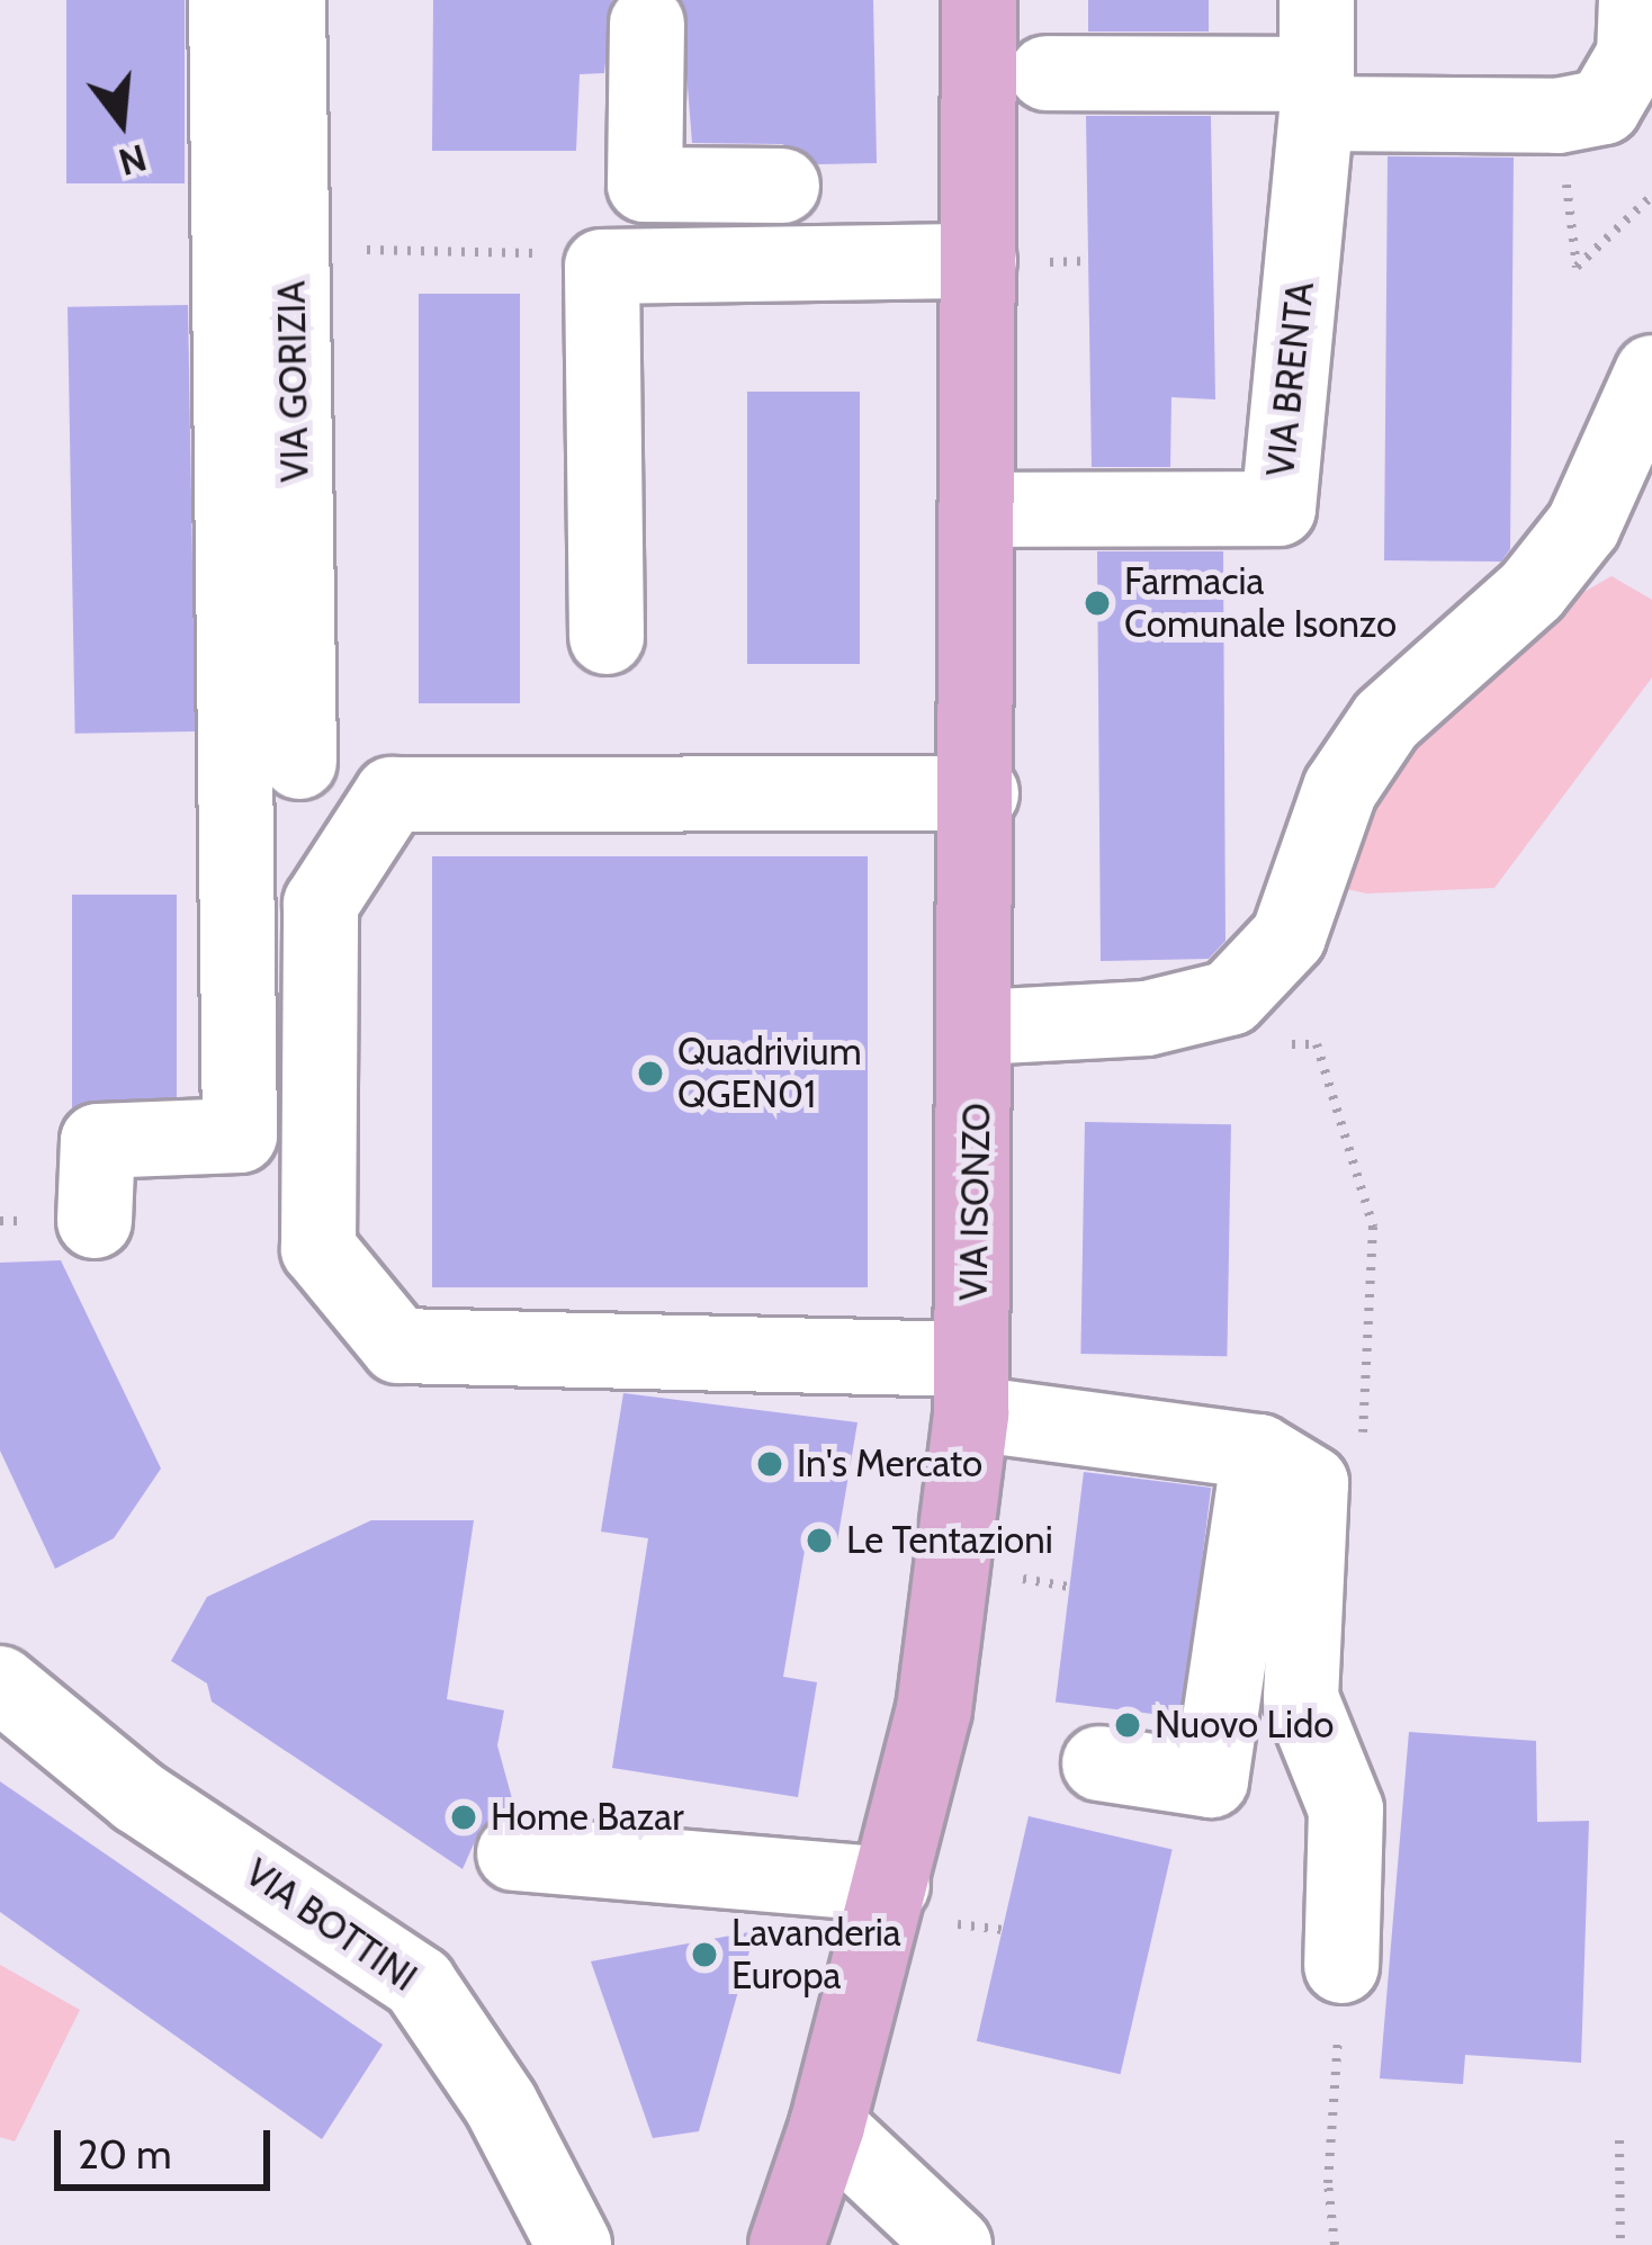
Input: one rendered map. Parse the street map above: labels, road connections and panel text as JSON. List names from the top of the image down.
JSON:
{
  "streets": {
    "main road": ["VIA ISONZO"],
    "street": ["VIA BRENTA", "VIA GORIZIA", "VIA BOTTINI"]
  },
  "crossings": [
    ["VIA BRENTA", "VIA ISONZO"]
  ],
  "places": [
    "Farmacia Comunale Isonzo",
    "Quadrivium QGEN01",
    "In's Mercato",
    "Le Tentazioni",
    "Nuovo Lido",
    "Home Bazar",
    "Lavanderia Europa"
  ],
  "scale_bar": "20 m",
  "north": "bottom"
}
